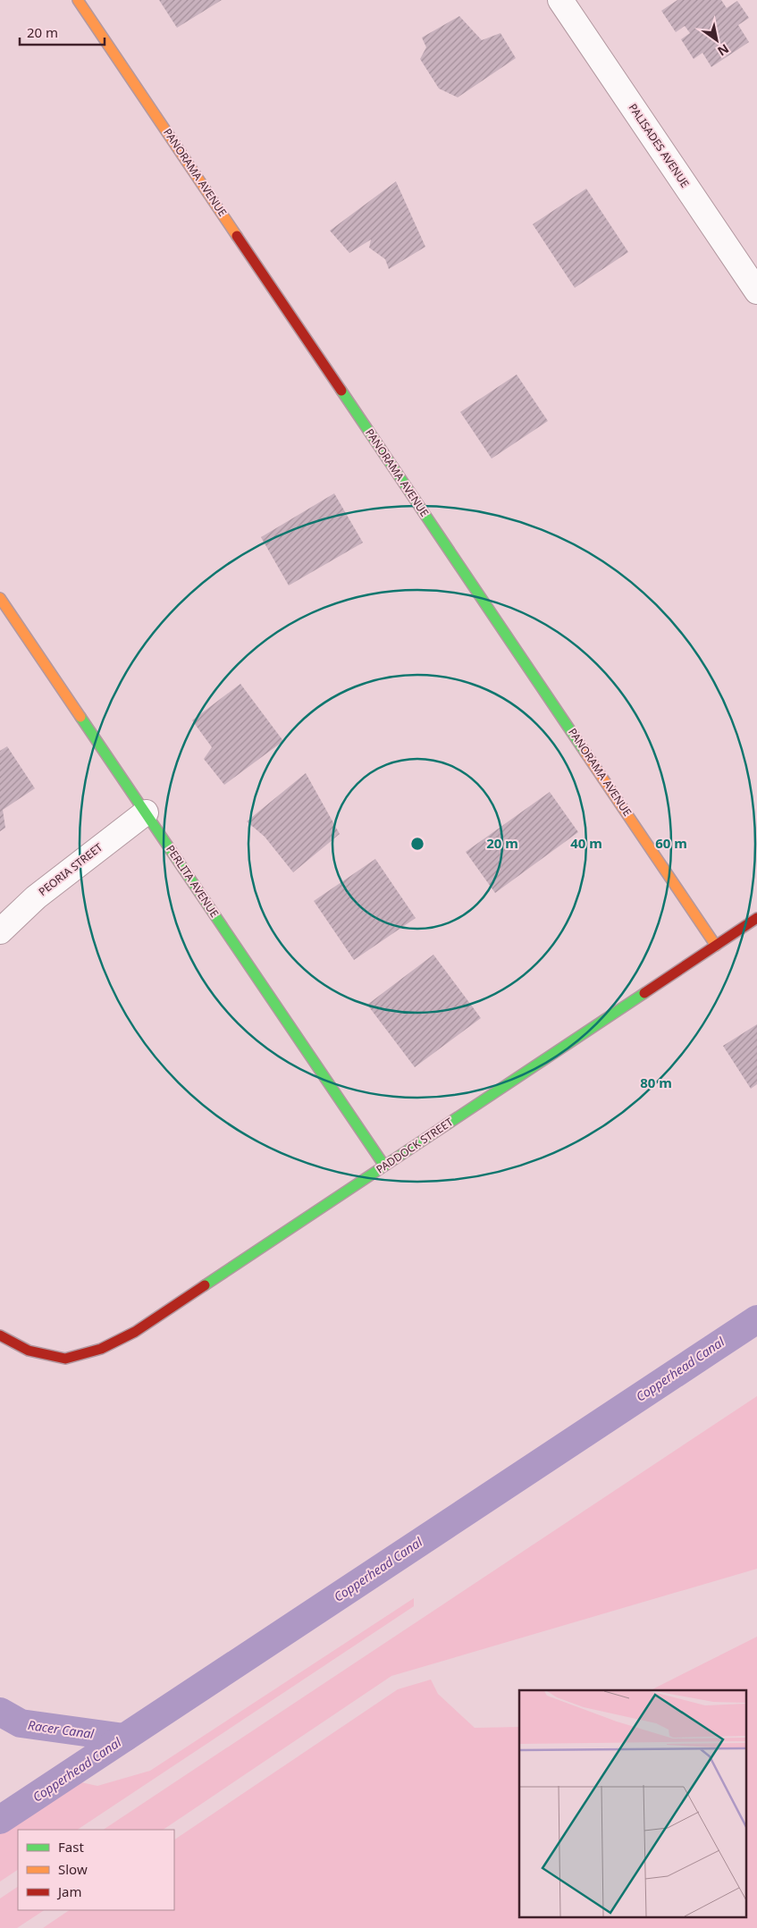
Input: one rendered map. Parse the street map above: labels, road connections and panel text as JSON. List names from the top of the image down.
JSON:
{
  "streets": {
    "street": [
      "PALISADES AVENUE",
      "PANORAMA AVENUE",
      "PEORIA STREET",
      "PERLITA AVENUE",
      "PADDOCK STREET"
    ]
  },
  "crossings": [
    ["PANORAMA AVENUE", "PADDOCK STREET"],
    ["PEORIA STREET", "PERLITA AVENUE"],
    ["PERLITA AVENUE", "PADDOCK STREET"]
  ],
  "water": ["Copperhead Canal", "Racer Canal"],
  "legend": ["Fast", "Slow", "Jam"],
  "scale_bar": "20 m",
  "north": "bottom right",
  "rings": [
    "20 m",
    "40 m",
    "60 m",
    "80 m"
  ]
}
